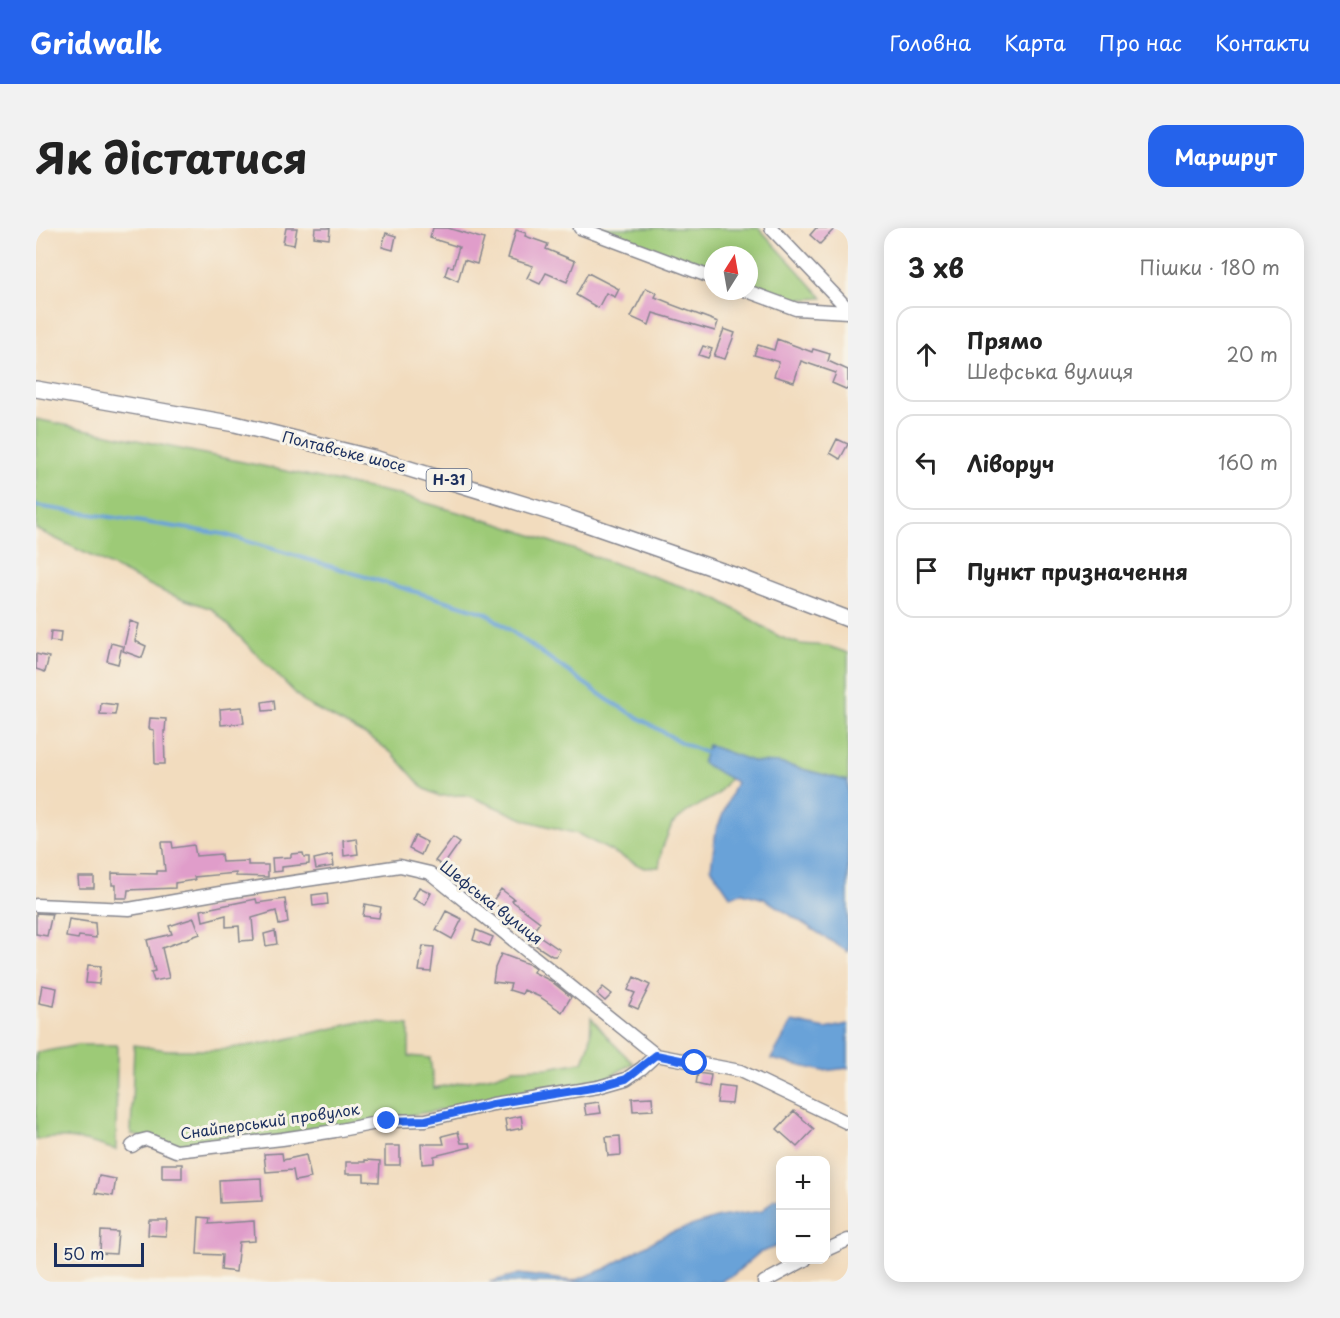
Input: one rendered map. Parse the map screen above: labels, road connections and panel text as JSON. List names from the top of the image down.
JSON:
{
  "streets": {
    "main road": ["Полтавське шосе", "Н-31"],
    "street": ["Шефська вулиця", "Снайперський провулок"]
  },
  "crossings": [
    ["Шефська вулиця", "Снайперський провулок"]
  ],
  "scale_bar": "50 m",
  "north": "top",
  "page": {
    "header": "Gridwalk",
    "nav": [
      "Головна",
      "Карта",
      "Про нас",
      "Контакти"
    ],
    "title": "Як дістатися",
    "buttons": "Маршрут",
    "heading": ["3 хв", "Пішки · 180 m"],
    "list": [
      ["Прямо", "Шефська вулиця", "20 m"],
      ["Ліворуч", "160 m"],
      "Пункт призначення"
    ],
    "map_buttons": ["+", "−"],
    "scale": "50 m"
  }
}
